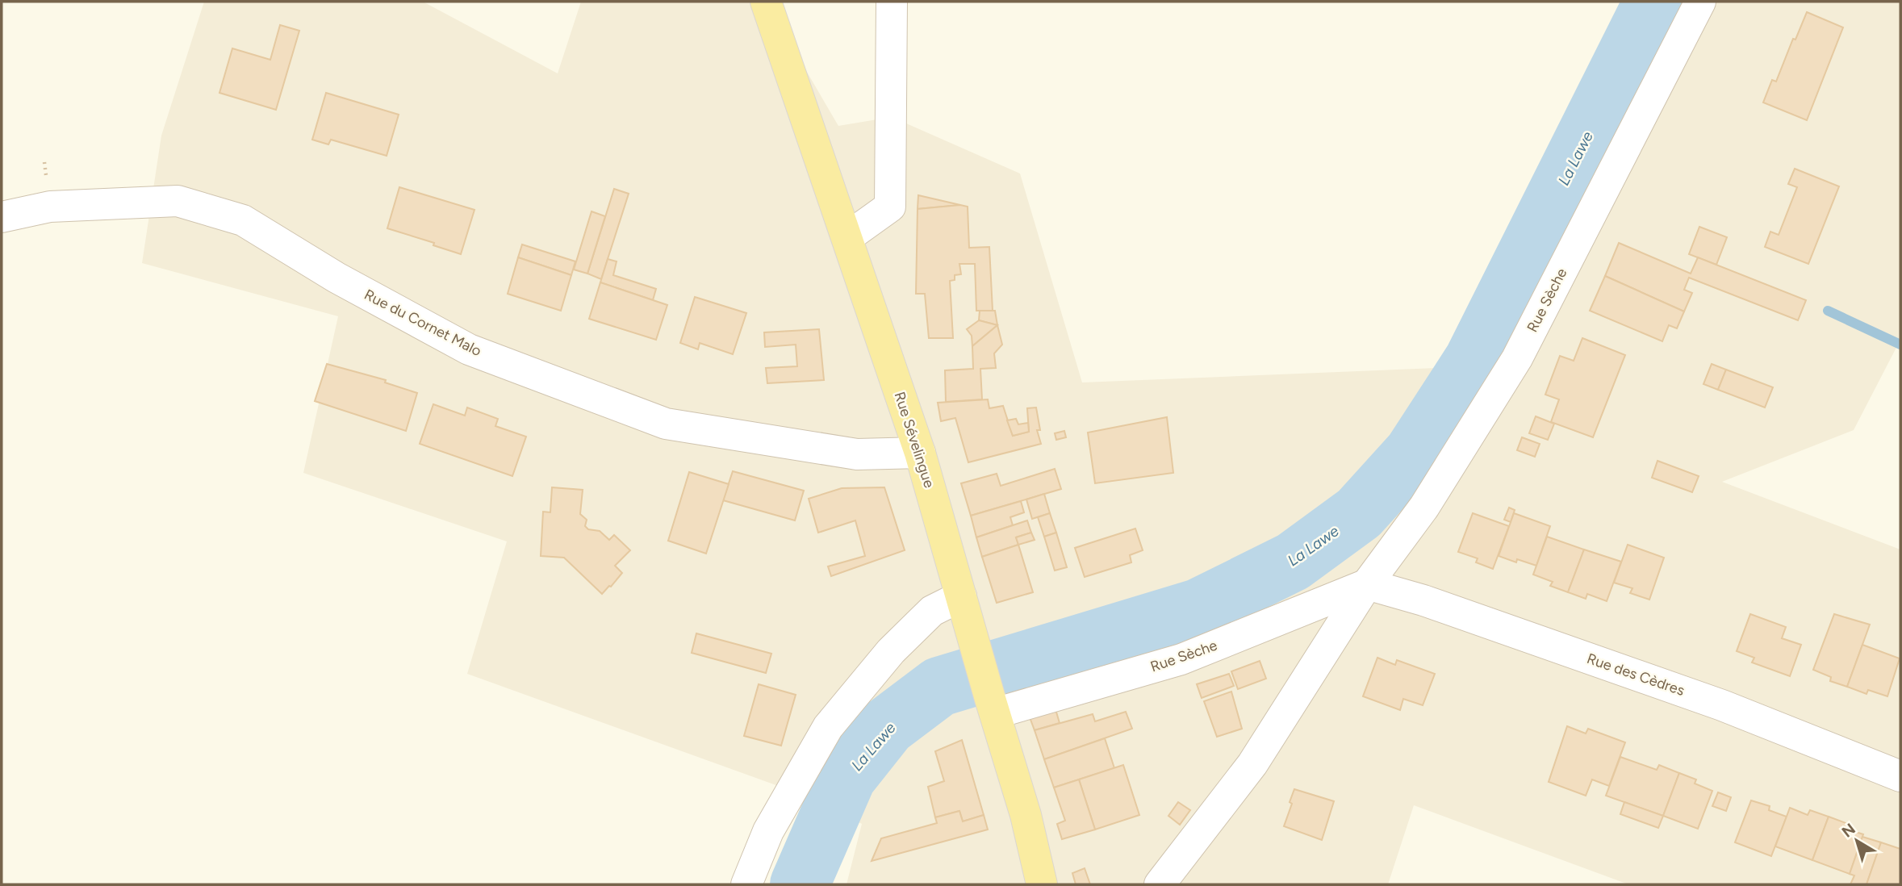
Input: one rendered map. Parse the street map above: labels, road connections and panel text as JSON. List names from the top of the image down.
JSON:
{
  "streets": {
    "main road": ["Rue Sévelingue"],
    "street": ["Rue Sèche", "Rue du Cornet Malo", "Rue des Cèdres"]
  },
  "crossings": [
    ["Rue Sèche", "Rue Sévelingue"],
    ["Rue Sèche", "Rue des Cèdres"],
    ["Rue du Cornet Malo", "Rue Sévelingue"]
  ],
  "water": ["La Lawe"],
  "north": "top left"
}
